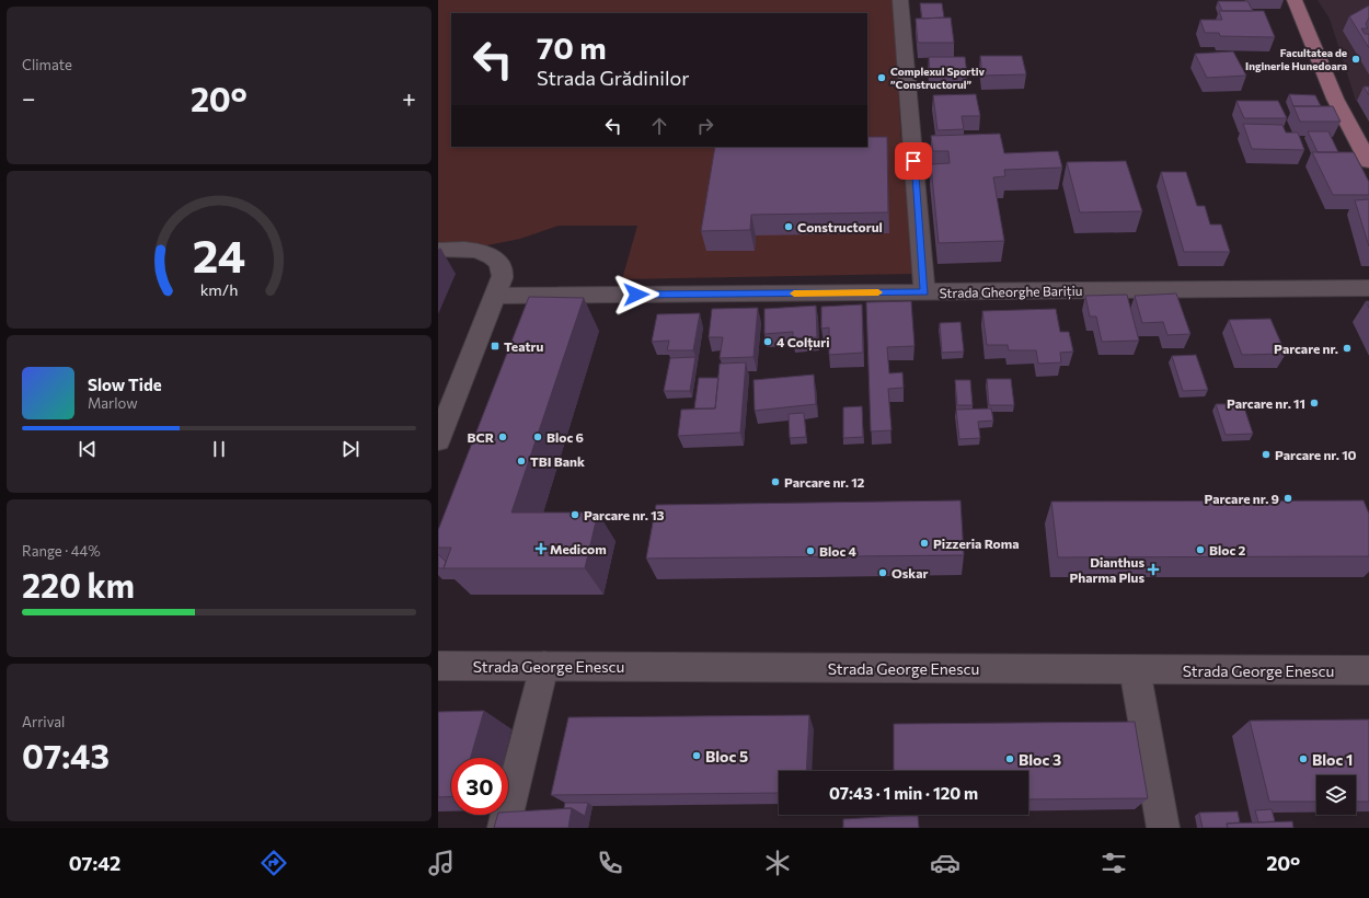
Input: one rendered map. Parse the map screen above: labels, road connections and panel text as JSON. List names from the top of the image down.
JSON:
{
  "streets": {
    "street": ["Strada Gheorghe Barițiu", "Strada George Enescu"]
  },
  "places": {
    "other": [
      "Facultatea de Inginerie Hunedoara",
      "Complexul Sportiv ”Constructorul”",
      "Constructorul",
      "4 Colțuri",
      "Parcare nr.",
      "Parcare nr. 11",
      "BCR",
      "Bloc 6",
      "Parcare nr. 10",
      "TBI Bank",
      "Parcare nr. 12",
      "Parcare nr. 9",
      "Parcare nr. 13",
      "Pizzeria Roma",
      "Bloc 2",
      "Bloc 4",
      "Oskar",
      "Bloc 5",
      "Bloc 3",
      "Bloc 1"
    ],
    "transit": ["Teatru"],
    "health": ["Medicom", "Dianthus Pharma Plus"]
  },
  "page": {
    "tile": [
      "Climate",
      ["Range · 44%", "220 km"],
      ["Arrival", "07:43"]
    ],
    "turn": ["70 m", "Strada Grădinilor"],
    "heat": ["−", "20°", "+"],
    "song": ["Slow Tide", "Marlow"],
    "limit": "30",
    "trip": "07:43 · 1 min · 120 m",
    "tabs": ["07:42", "20°"],
    "gauge": ["24", "km/h"]
  }
}
